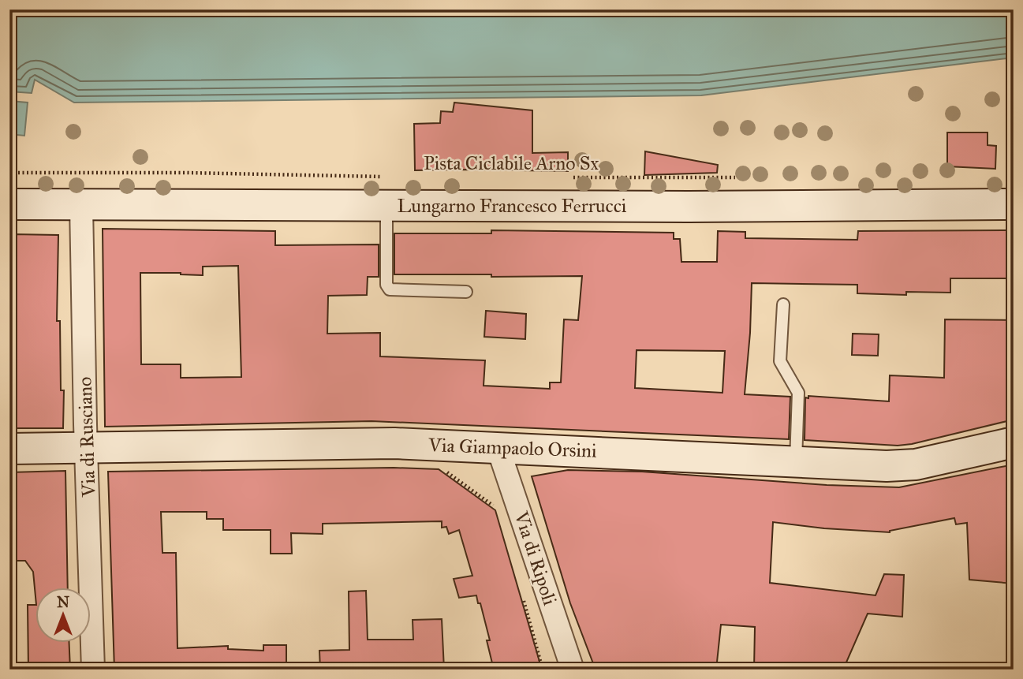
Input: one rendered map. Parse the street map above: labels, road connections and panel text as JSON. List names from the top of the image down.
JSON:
{
  "streets": {
    "street": [
      "Lungarno Francesco Ferrucci",
      "Via di Rusciano",
      "Via Giampaolo Orsini",
      "Via di Ripoli"
    ],
    "path": ["Pista Ciclabile Arno Sx"]
  },
  "crossings": [
    ["Lungarno Francesco Ferrucci", "Via di Rusciano"],
    ["Via di Rusciano", "Via Giampaolo Orsini"],
    ["Via Giampaolo Orsini", "Via di Ripoli"]
  ],
  "north": "top"
}
